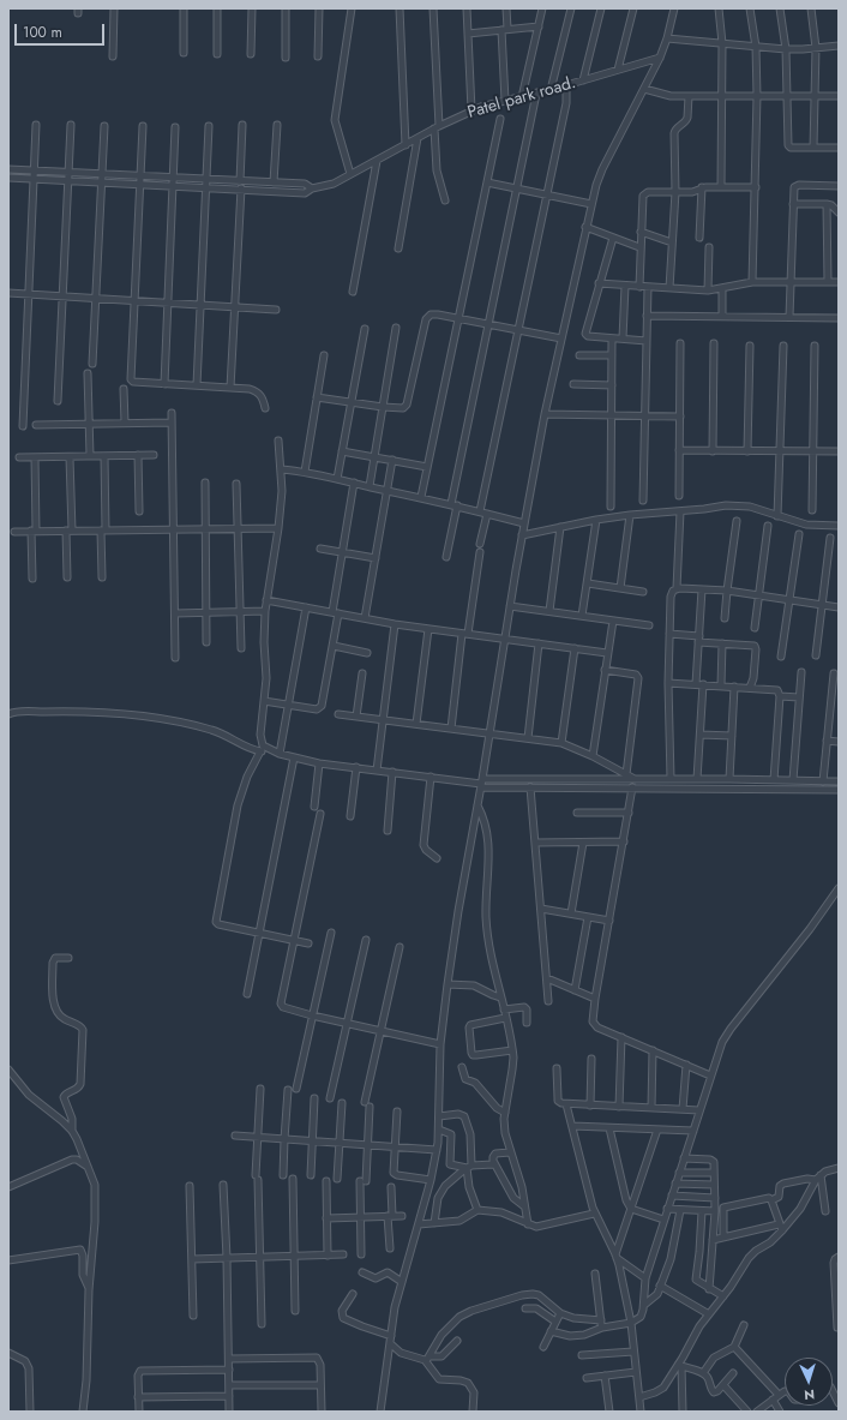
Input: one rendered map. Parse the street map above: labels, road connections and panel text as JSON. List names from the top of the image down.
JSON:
{
  "streets": {
    "street": ["Patel park road."]
  },
  "scale_bar": "100 m",
  "north": "bottom"
}
